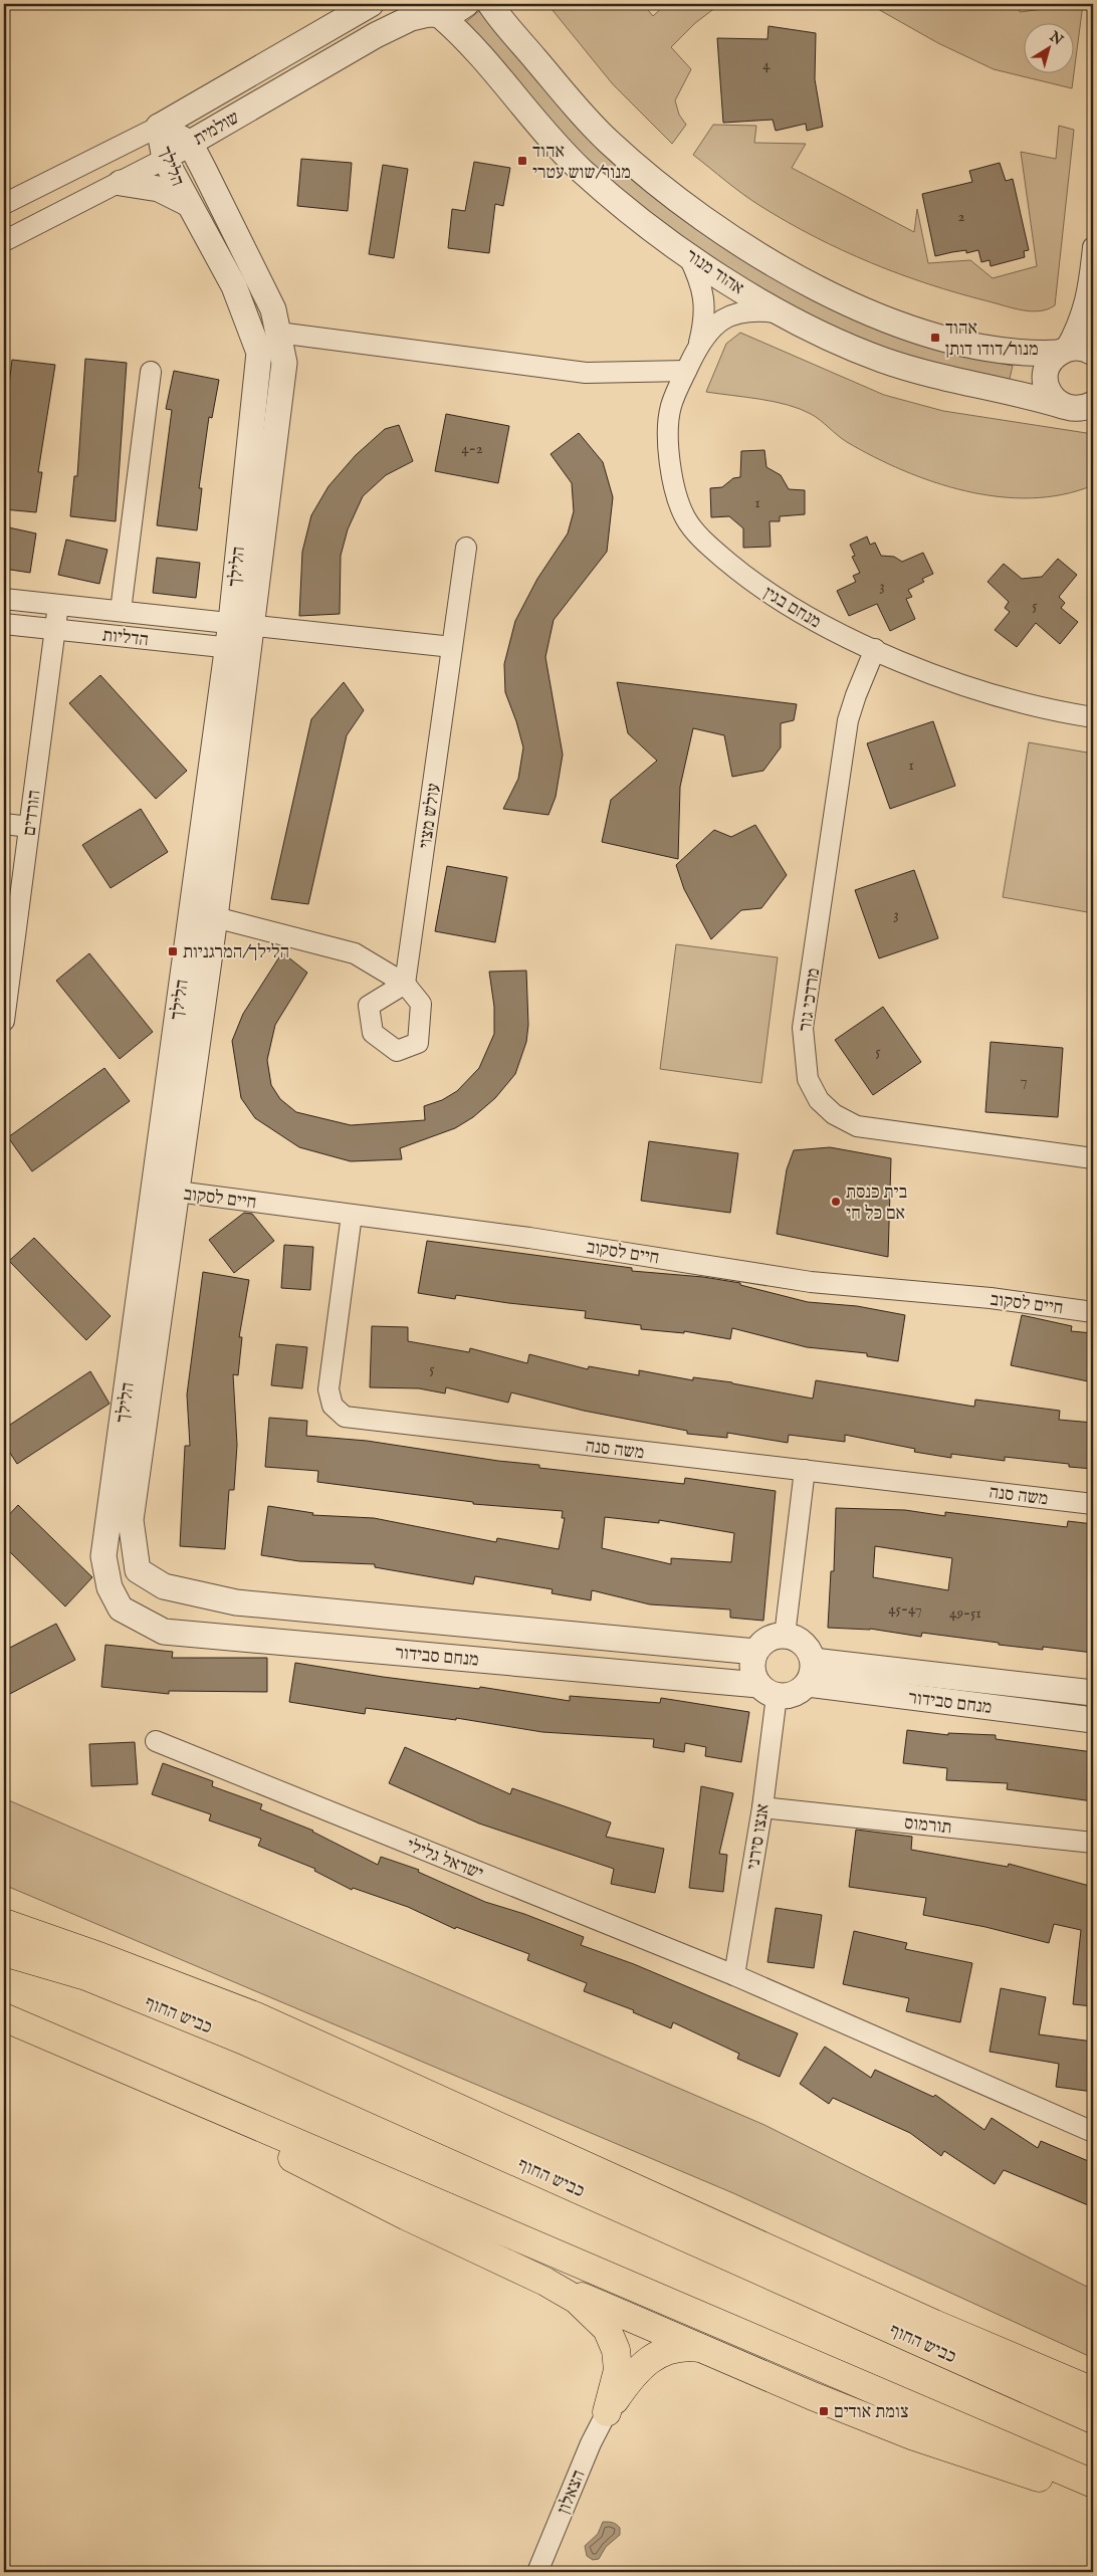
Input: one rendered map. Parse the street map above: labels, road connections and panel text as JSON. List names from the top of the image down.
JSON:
{
  "streets": {
    "highway": ["כביש החוף"],
    "street": [
      "שולמית",
      "הלילך",
      "אהוד מנור",
      "מנחם בגין",
      "הדליות",
      "הורדים",
      "עולש מצוי",
      "מרדכי גור",
      "חיים לסקוב",
      "משה סנה",
      "מנחם סבידור",
      "תורמוס",
      "אנצו סירני",
      "ישראל גלילי",
      "הצאלון"
    ]
  },
  "crossings": [
    ["שולמית", "הלילך"],
    ["שולמית", "אהוד מנור"],
    ["הלילך", "הדליות"],
    ["הלילך", "עולש מצוי"],
    ["הלילך", "חיים לסקוב"],
    ["הלילך", "מנחם סבידור"],
    ["אהוד מנור", "מנחם בגין"],
    ["מנחם בגין", "מרדכי גור"],
    ["הדליות", "הורדים"],
    ["חיים לסקוב", "משה סנה"],
    ["מנחם סבידור", "אנצו סירני"],
    ["תורמוס", "אנצו סירני"],
    ["אנצו סירני", "ישראל גלילי"]
  ],
  "places": {
    "transit": [
      "אהוד מנור/שוש עטרי",
      "אהוד מנור/דודו דותן",
      "הלילך/המרגניות",
      "צומת אודים"
    ],
    "other": ["בית כנסת אם כל חי"]
  },
  "house_numbers": [
    "4",
    "2",
    "4-2",
    "1",
    "3",
    "5",
    "1",
    "3",
    "5",
    "7",
    "5",
    "45-47",
    "49-51"
  ],
  "north": "top right"
}
